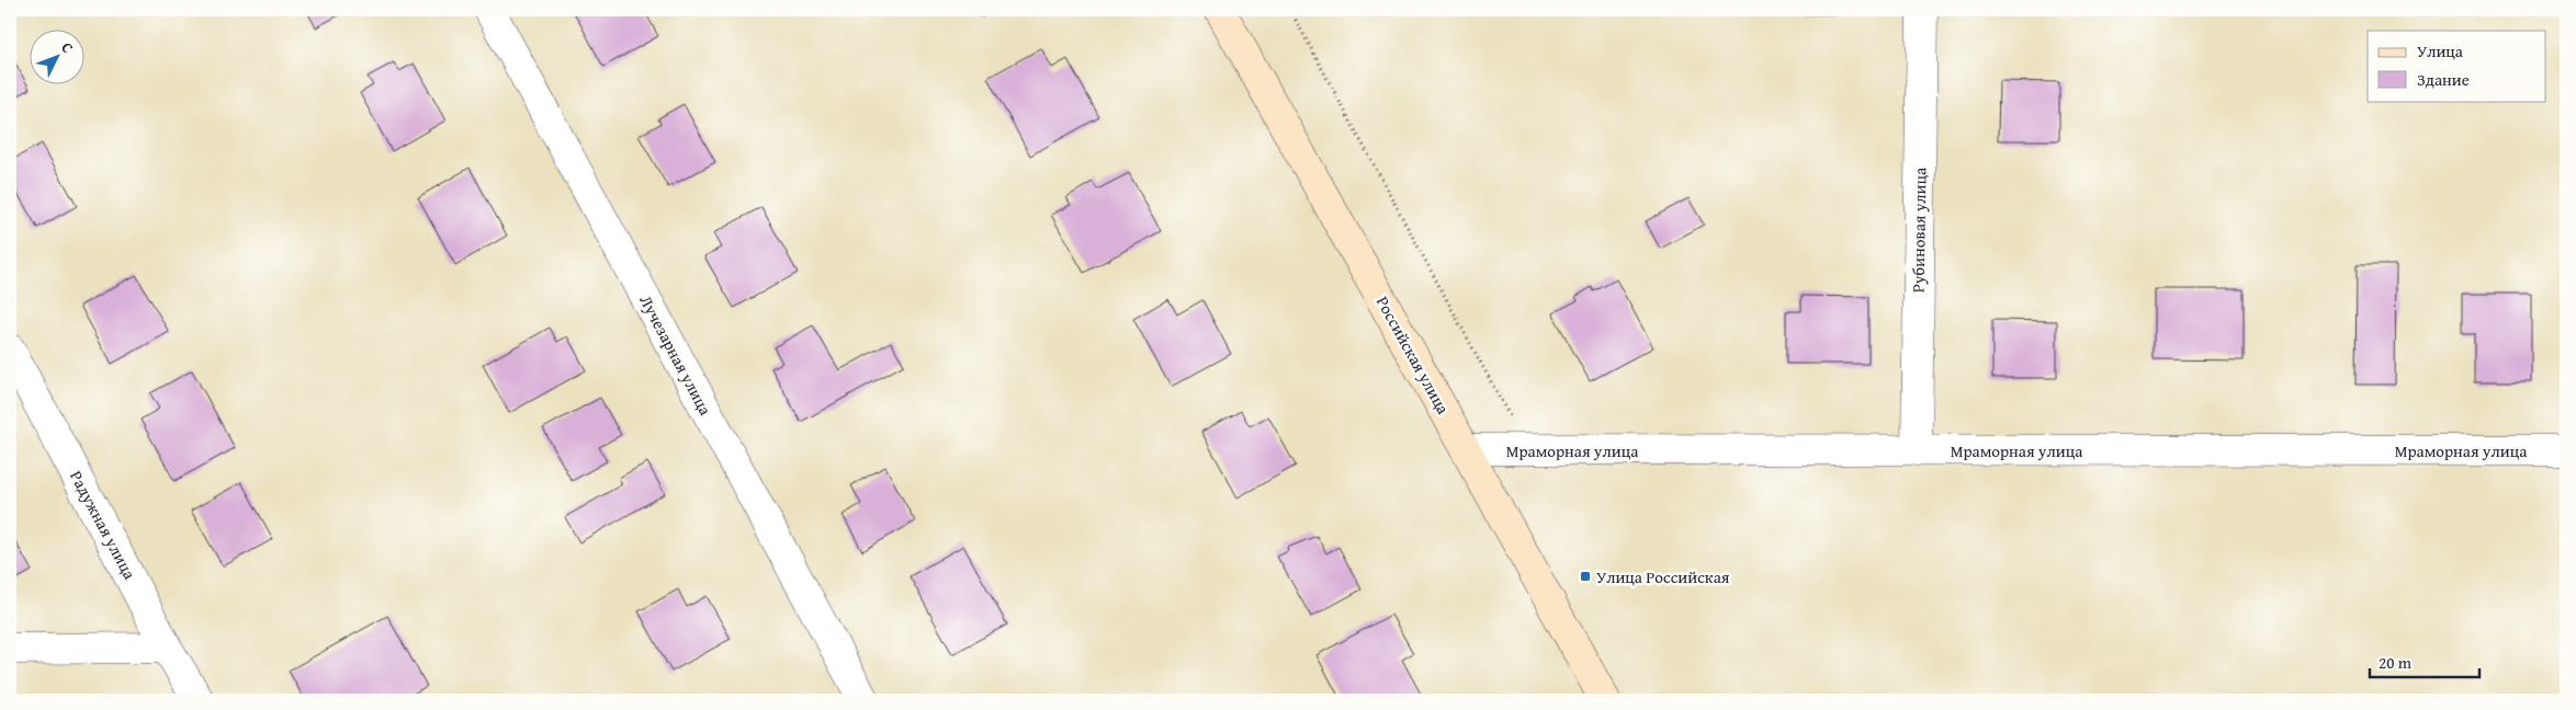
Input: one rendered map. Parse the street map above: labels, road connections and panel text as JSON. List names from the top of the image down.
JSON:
{
  "streets": {
    "main road": ["Российская улица"],
    "street": [
      "Рубиновая улица",
      "Лучезарная улица",
      "Мраморная улица",
      "Радужная улица"
    ]
  },
  "crossings": [
    ["Рубиновая улица", "Мраморная улица"],
    ["Российская улица", "Мраморная улица"]
  ],
  "places": {
    "transit": ["Улица Российская"]
  },
  "legend": ["Улица", "Здание"],
  "scale_bar": "20 m",
  "north": "top right"
}
